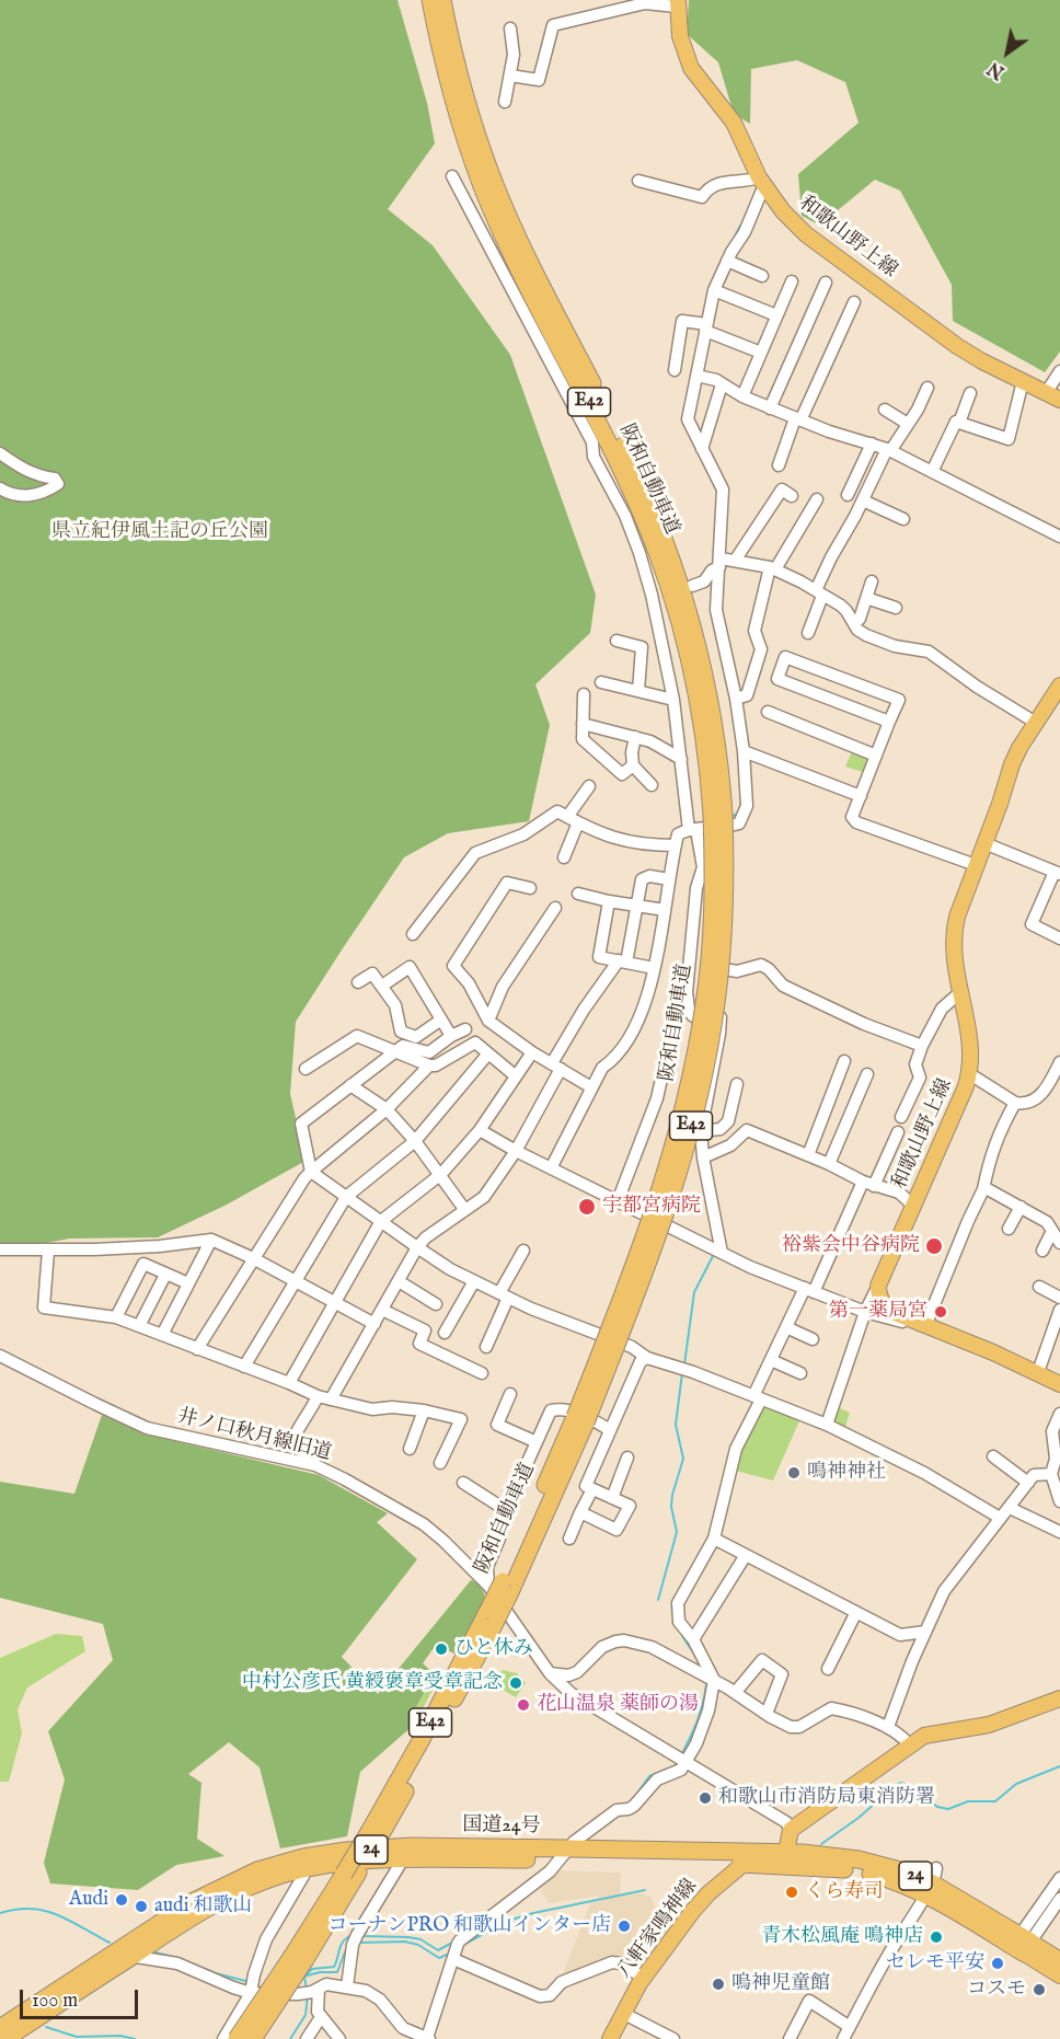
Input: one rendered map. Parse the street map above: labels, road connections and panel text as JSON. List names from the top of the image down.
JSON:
{
  "streets": {
    "highway": [
      "E42",
      "阪和自動車道",
      "国道24号",
      "24"
    ],
    "main road": ["和歌山野上線", "八軒家鳴神線"],
    "street": ["井ノ口秋月線旧道"]
  },
  "crossings": [
    ["阪和自動車道", "井ノ口秋月線旧道"],
    ["国道24号", "八軒家鳴神線"]
  ],
  "parks": ["県立紀伊風土記の丘公園"],
  "places": [
    "宇都宮病院",
    "裕紫会中谷病院",
    "第一薬局宮",
    "鳴神神社",
    "ひと休み",
    "中村公彦氏 黄綬褒章受章記念",
    "花山温泉 薬師の湯",
    "和歌山市消防局東消防署",
    "くら寿司",
    "Audi",
    "audi 和歌山",
    "コーナンPRO 和歌山インター店",
    "青木松風庵 鳴神店",
    "セレモ平安",
    "嗚神児童館",
    "コスモ"
  ],
  "scale_bar": "100 m",
  "north": "bottom left"
}
